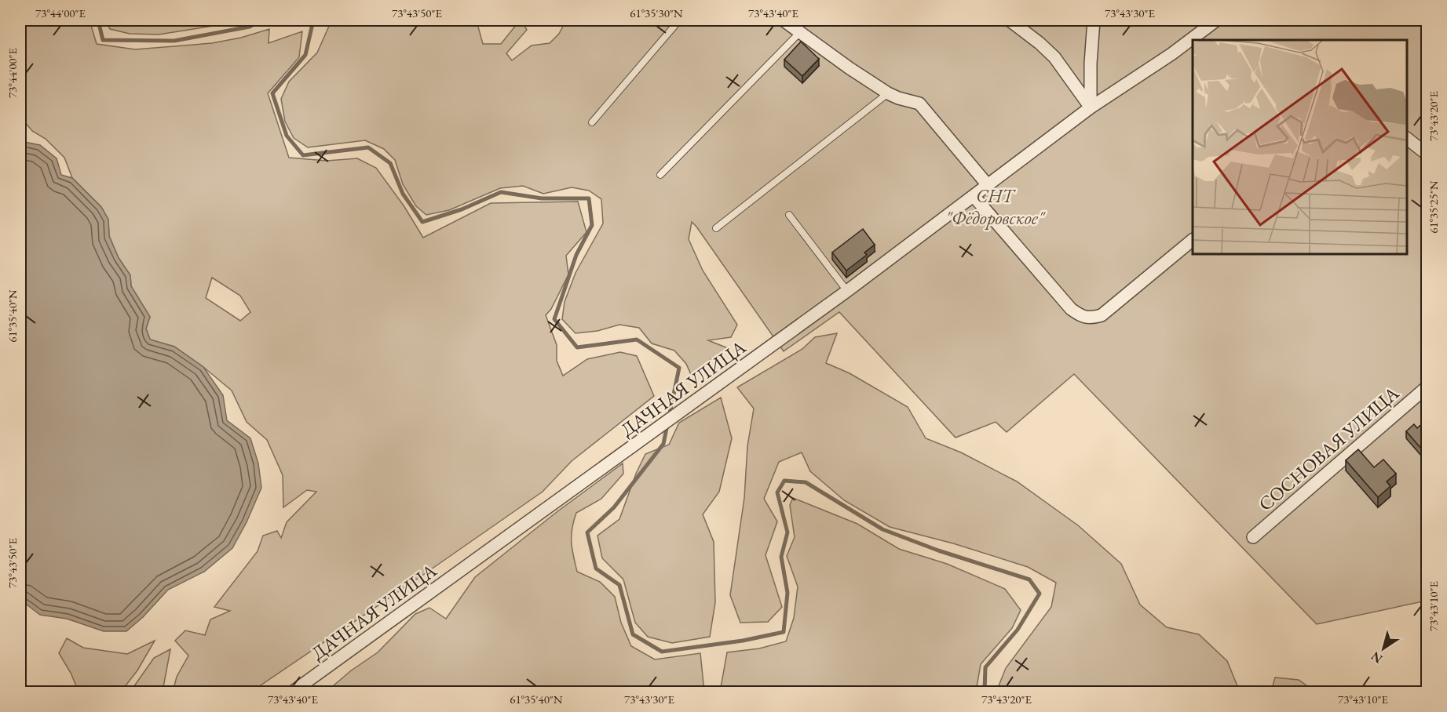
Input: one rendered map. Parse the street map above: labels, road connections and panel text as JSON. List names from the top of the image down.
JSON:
{
  "streets": {
    "street": ["ДАЧНАЯ УЛИЦА", "СОСНОВАЯ УЛИЦА"]
  },
  "parks": ["СНТ \"Фёдоровское\""],
  "north": "bottom left",
  "coordinates": [
    "73°44'00\"E",
    "73°43'50\"E",
    "61°35'30\"N",
    "73°43'40\"E",
    "73°43'30\"E",
    "73°43'20\"E",
    "61°35'25\"N",
    "61°35'40\"N",
    "73°43'10\"E"
  ]
}
